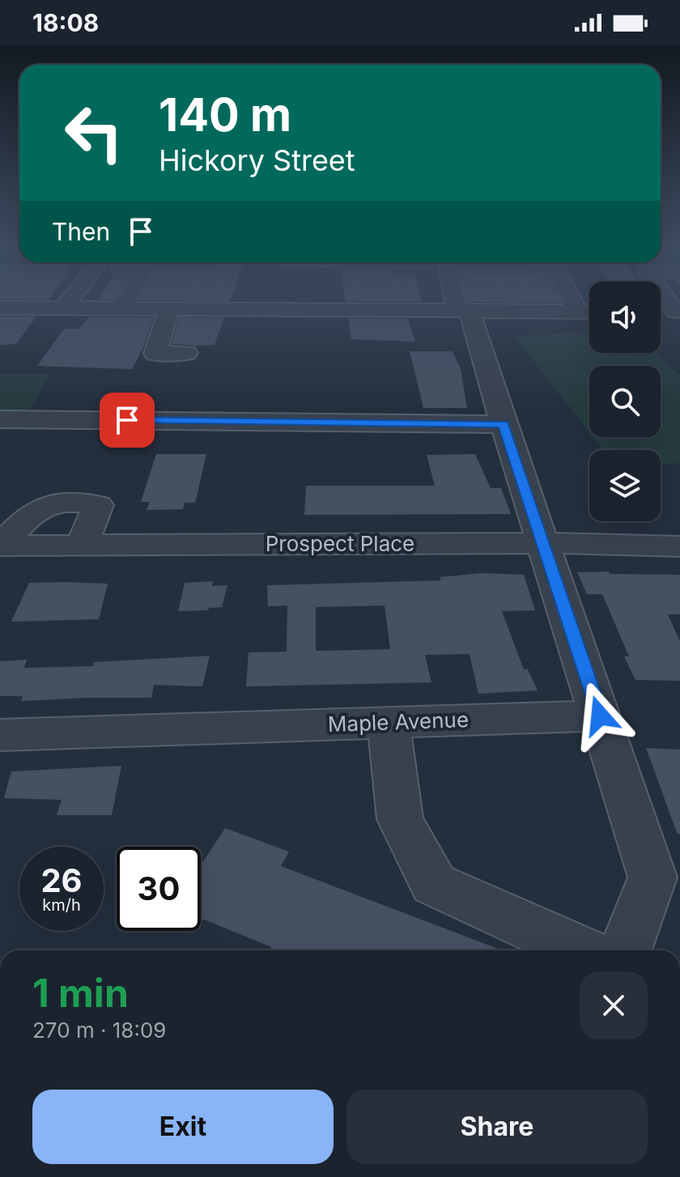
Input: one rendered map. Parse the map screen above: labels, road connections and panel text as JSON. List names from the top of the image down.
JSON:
{
  "streets": {
    "street": ["Prospect Place", "Maple Avenue"]
  },
  "page": {
    "status": "18:08",
    "turn": ["140 m", "Hickory Street"],
    "then": "Then",
    "speed": "26 km/h",
    "limit": "30",
    "heading": ["1 min", "270 m · 18:09"],
    "buttons": ["Exit", "Share"]
  }
}
